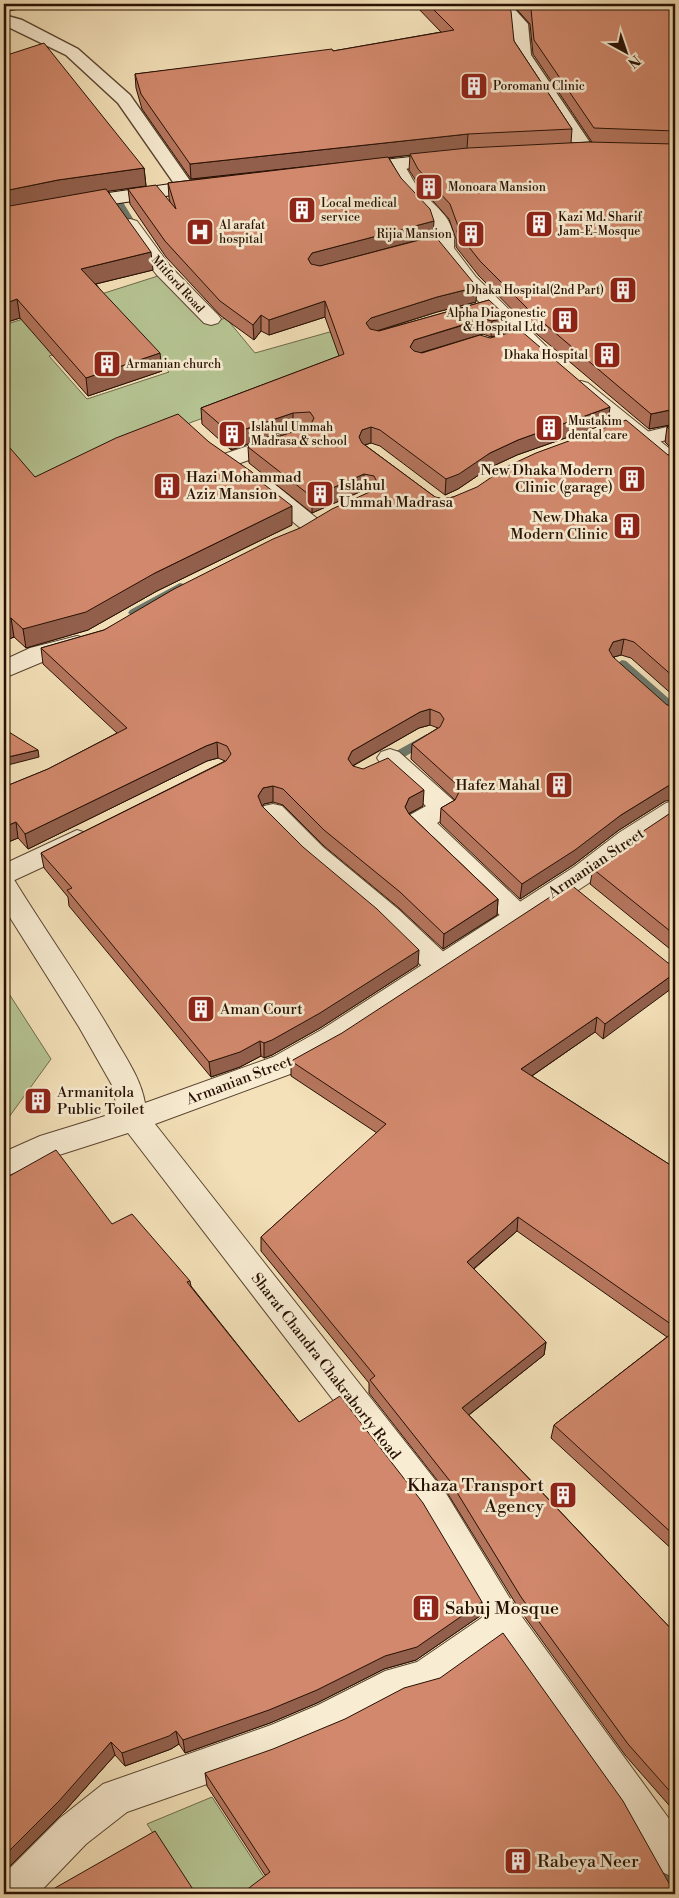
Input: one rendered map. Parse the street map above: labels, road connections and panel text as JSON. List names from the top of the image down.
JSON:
{
  "streets": {
    "street": ["Mitford Road", "Armanian Street", "Sharat Chandra Chakraborty Road"]
  },
  "crossings": [
    ["Armanian Street", "Sharat Chandra Chakraborty Road"]
  ],
  "places": {
    "building": [
      "Poromanu Clinic",
      "Monoara Mansion",
      "Local medical service",
      "Kazi Md. Sharif Jam-E-Mosque",
      "Rijia Mansion",
      "Dhaka Hospital(2nd Part)",
      "Alpha Diagonestic & Hospital Ltd.",
      "Dhaka Hospital",
      "Armanian church",
      "Mustakim dental care",
      "Islahul Ummah Madrasa & school",
      "New Dhaka Modern Clinic (garage)",
      "Hazi Mohammad Aziz Mansion",
      "Islahul Ummah Madrasa",
      "New Dhaka Modern Clinic",
      "Hafez Mahal",
      "Aman Court",
      "Armanitola Public Toilet",
      "Khaza Transport Agency",
      "Sabuj Mosque",
      "Rabeya Neer"
    ],
    "hospital": ["Al arafat hospital"]
  },
  "north": "bottom right"
}
